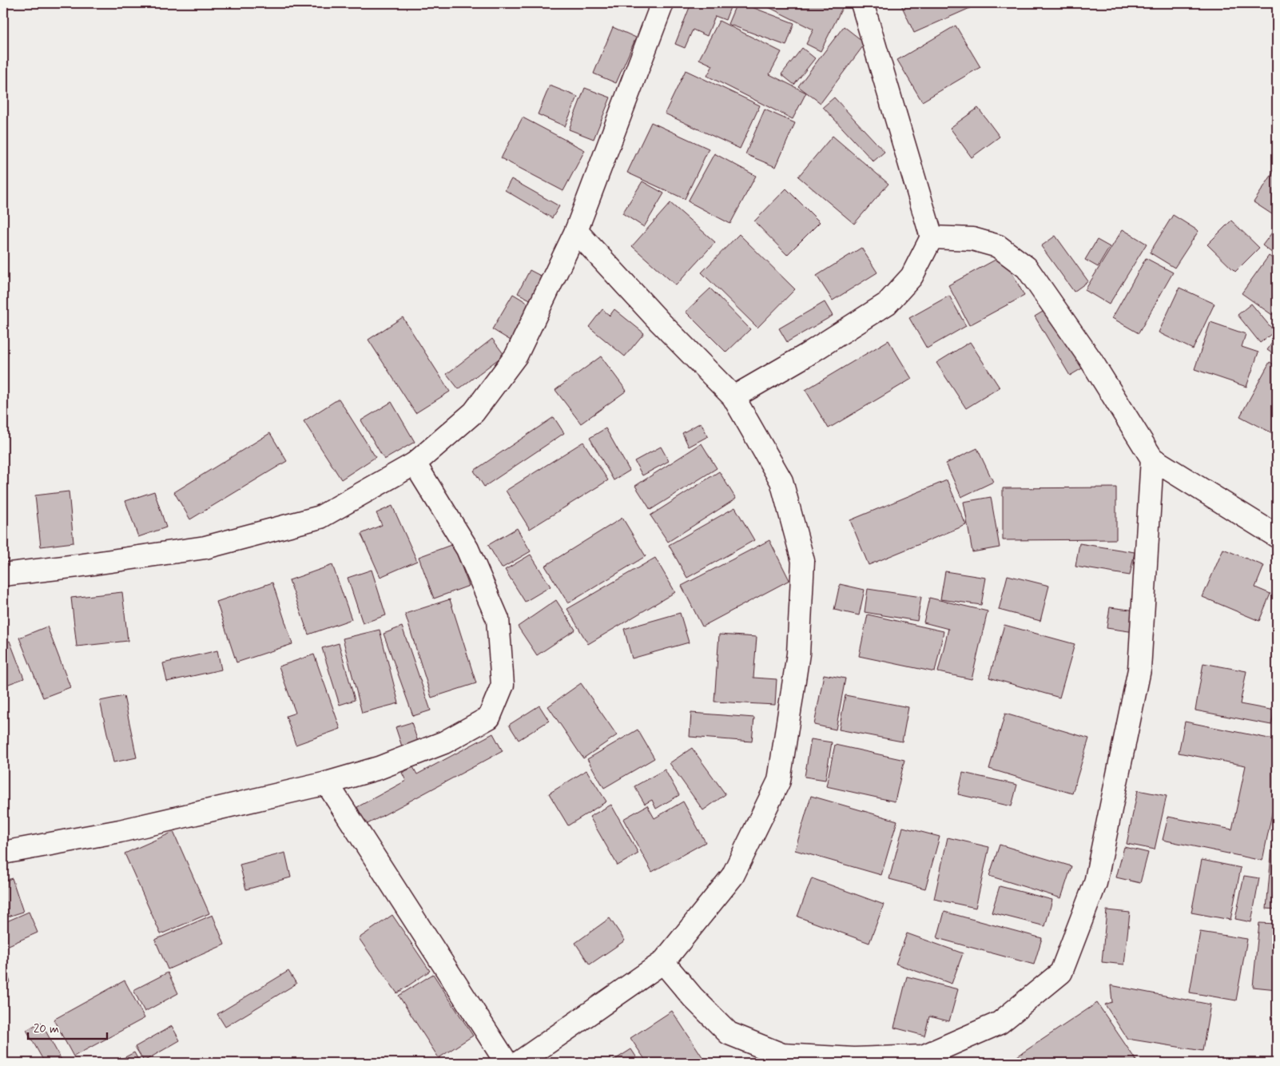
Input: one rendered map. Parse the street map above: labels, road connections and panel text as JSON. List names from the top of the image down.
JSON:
{
  "scale_bar": "20 m"
}
